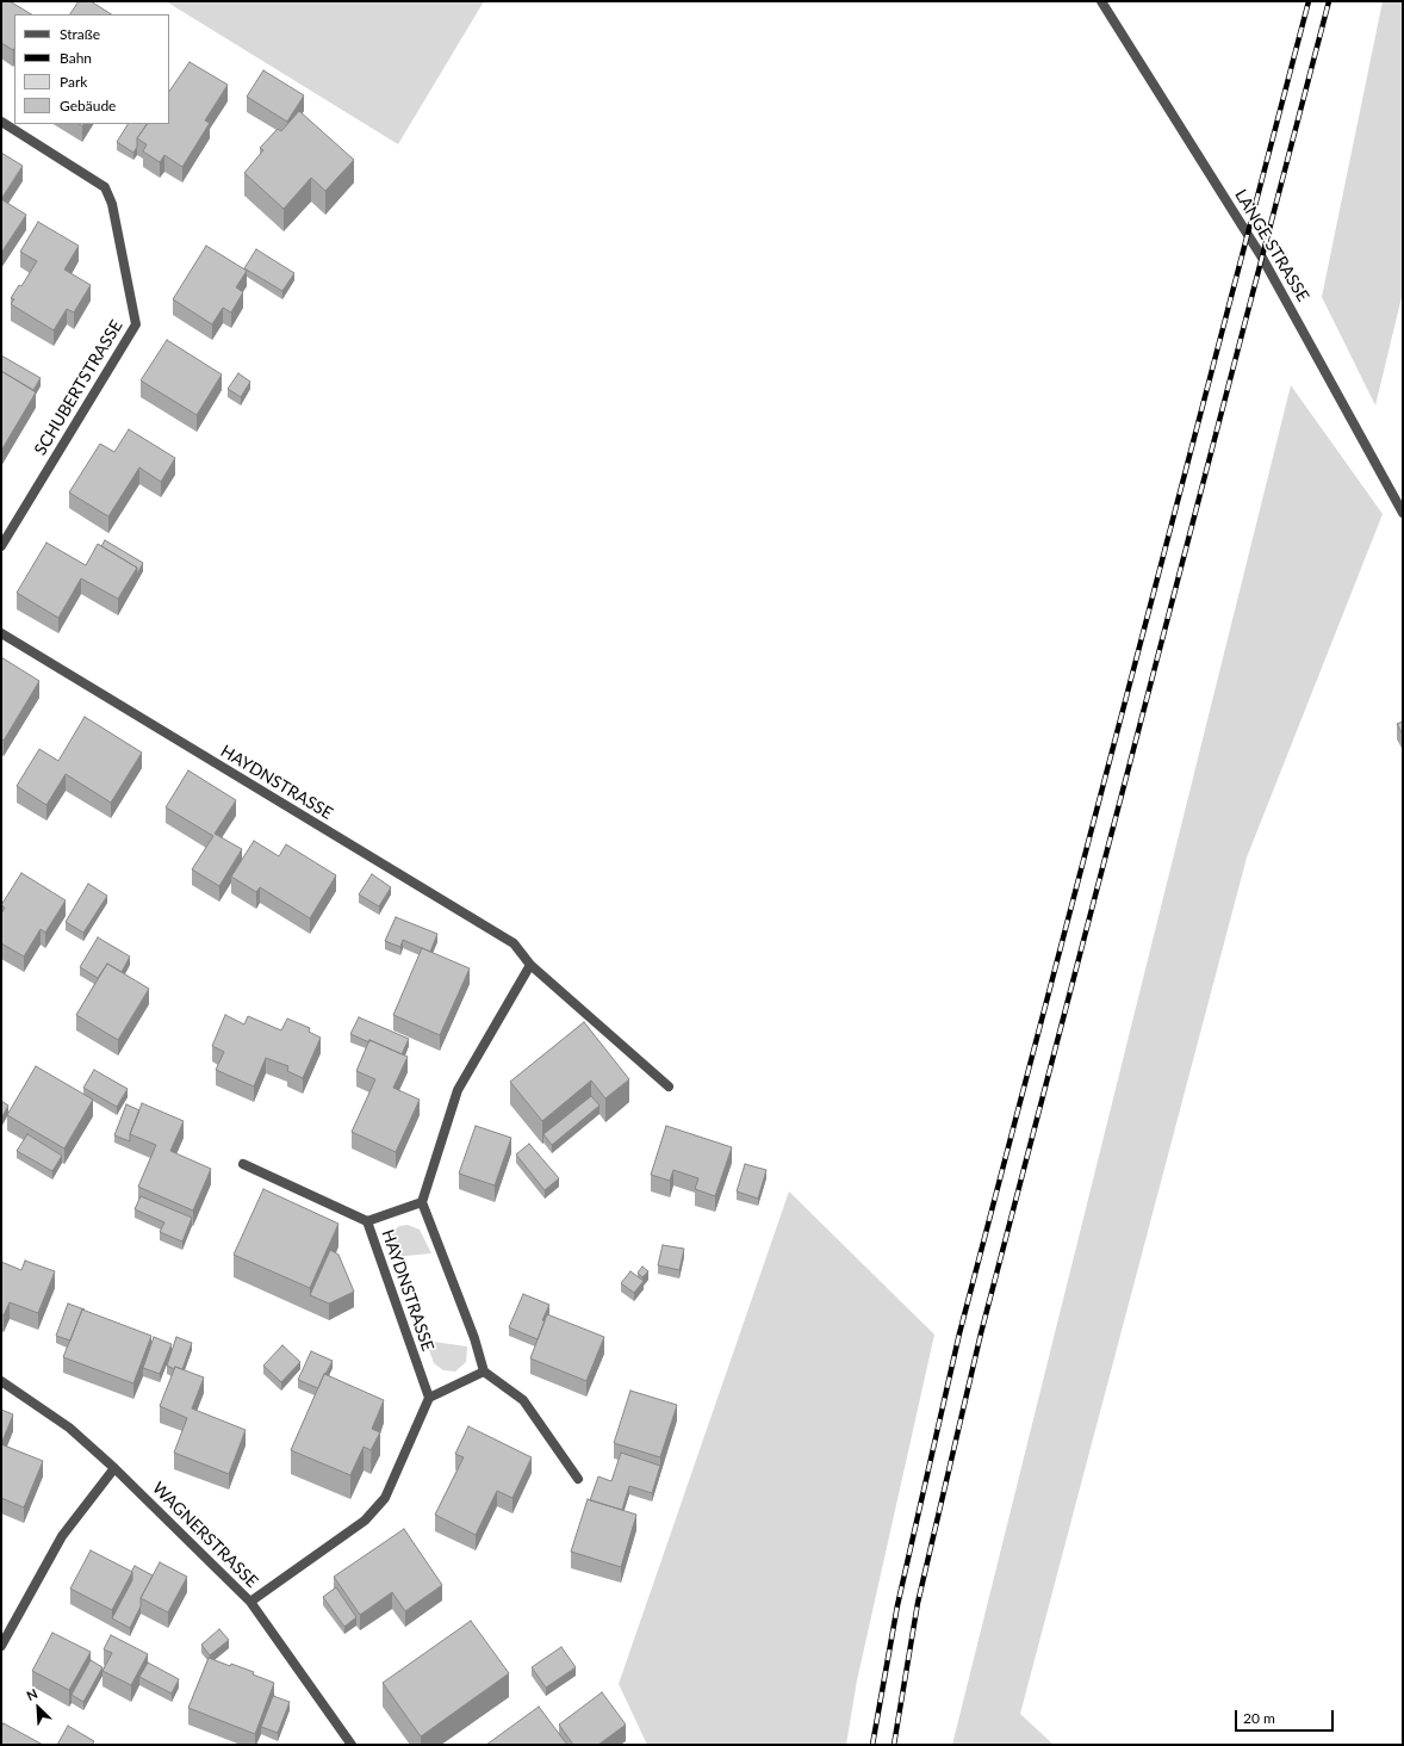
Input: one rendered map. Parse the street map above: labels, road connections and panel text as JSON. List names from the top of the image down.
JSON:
{
  "streets": {
    "street": [
      "LANGE STRASSE",
      "SCHUBERTSTRASSE",
      "HAYDNSTRASSE",
      "WAGNERSTRASSE"
    ]
  },
  "legend": [
    "Straße",
    "Bahn",
    "Park",
    "Gebäude"
  ],
  "scale_bar": "20 m",
  "north": "top left"
}
